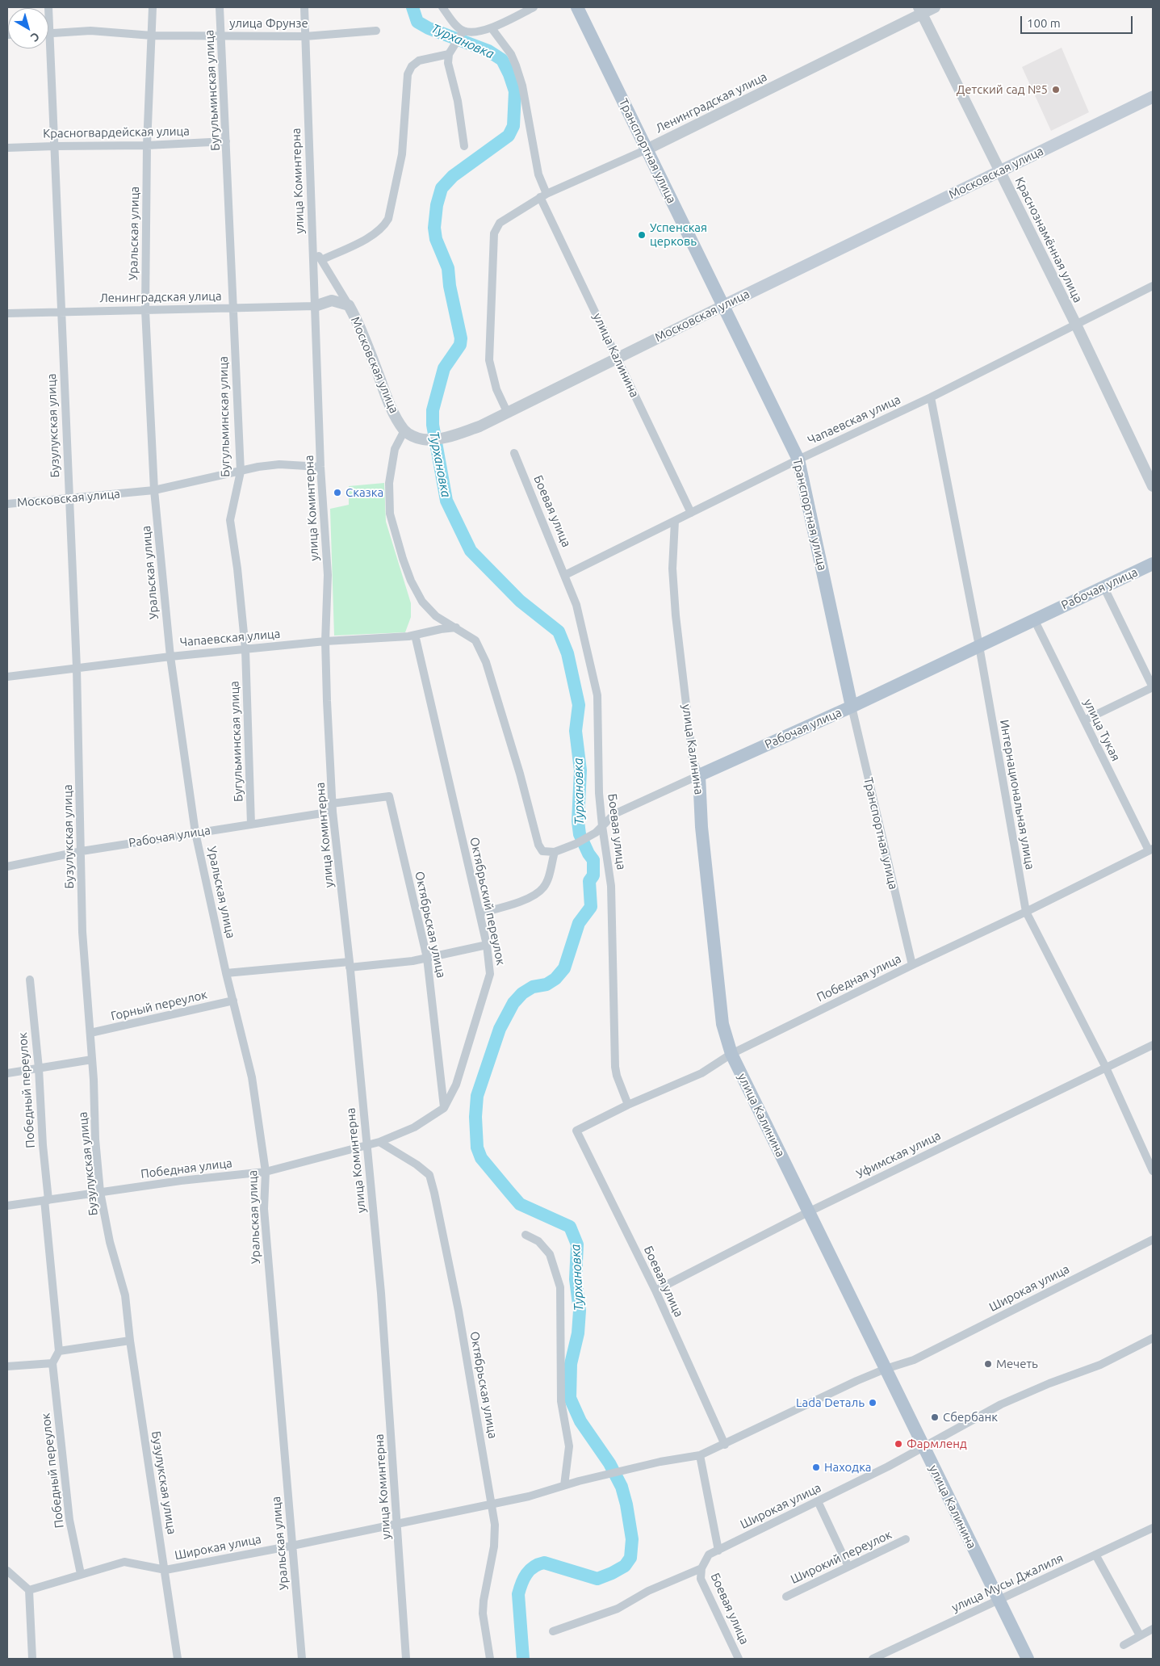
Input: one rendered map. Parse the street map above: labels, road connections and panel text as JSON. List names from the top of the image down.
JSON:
{
  "streets": {
    "main road": [
      "Транспортная улица",
      "Московская улица",
      "улица Калинина",
      "Рабочая улица"
    ],
    "street": [
      "улица Фрунзе",
      "Бугульминская улица",
      "Ленинградская улица",
      "Красногвардейская улица",
      "улица Коминтерна",
      "Уральская улица",
      "Краснознамённая улица",
      "Чапаевская улица",
      "Бузулукская улица",
      "Боевая улица",
      "улица Тукая",
      "Интернациональная улица",
      "Октябрьский переулок",
      "Октябрьская улица",
      "Победная улица",
      "Горный переулок",
      "Победный переулок",
      "Уфимская улица",
      "Широкая улица",
      "Широкий переулок",
      "улица Мусы Джалиля"
    ]
  },
  "crossings": [
    ["улица Фрунзе", "Бугульминская улица"],
    ["улица Фрунзе", "улица Коминтерна"],
    ["улица Фрунзе", "Уральская улица"],
    ["улица Фрунзе", "Бузулукская улица"],
    ["Бугульминская улица", "Ленинградская улица"],
    ["Бугульминская улица", "Красногвардейская улица"],
    ["Бугульминская улица", "Московская улица"],
    ["Бугульминская улица", "Чапаевская улица"],
    ["Бугульминская улица", "Рабочая улица"],
    ["Ленинградская улица", "Транспортная улица"],
    ["Ленинградская улица", "Московская улица"],
    ["Ленинградская улица", "улица Коминтерна"],
    ["Ленинградская улица", "Уральская улица"],
    ["Ленинградская улица", "Краснознамённая улица"],
    ["Ленинградская улица", "улица Калинина"],
    ["Ленинградская улица", "Бузулукская улица"],
    ["Красногвардейская улица", "Уральская улица"],
    ["Красногвардейская улица", "Бузулукская улица"],
    ["Транспортная улица", "Московская улица"],
    ["Транспортная улица", "Чапаевская улица"],
    ["Транспортная улица", "Рабочая улица"],
    ["Транспортная улица", "Победная улица"],
    ["Московская улица", "улица Коминтерна"],
    ["Московская улица", "Уральская улица"],
    ["Московская улица", "Краснознамённая улица"],
    ["Московская улица", "улица Калинина"],
    ["Московская улица", "Бузулукская улица"],
    ["улица Коминтерна", "Чапаевская улица"],
    ["улица Коминтерна", "Рабочая улица"],
    ["улица Коминтерна", "Октябрьский переулок"],
    ["улица Коминтерна", "Победная улица"],
    ["улица Коминтерна", "Широкая улица"],
    ["Уральская улица", "Чапаевская улица"],
    ["Уральская улица", "Рабочая улица"],
    ["Уральская улица", "Победная улица"],
    ["Уральская улица", "Горный переулок"],
    ["Уральская улица", "Широкая улица"],
    ["Краснознамённая улица", "Чапаевская улица"],
    ["улица Калинина", "Чапаевская улица"],
    ["улица Калинина", "Рабочая улица"],
    ["улица Калинина", "Победная улица"],
    ["улица Калинина", "Уфимская улица"],
    ["улица Калинина", "Широкая улица"],
    ["улица Калинина", "улица Мусы Джалиля"],
    ["Чапаевская улица", "Бузулукская улица"],
    ["Чапаевская улица", "Боевая улица"],
    ["Чапаевская улица", "Интернациональная улица"],
    ["Чапаевская улица", "Октябрьский переулок"],
    ["Бузулукская улица", "Рабочая улица"],
    ["Бузулукская улица", "Победная улица"],
    ["Бузулукская улица", "Горный переулок"],
    ["Бузулукская улица", "Широкая улица"],
    ["Боевая улица", "Рабочая улица"],
    ["Боевая улица", "Победная улица"],
    ["Боевая улица", "Уфимская улица"],
    ["Боевая улица", "Широкая улица"],
    ["Рабочая улица", "улица Тукая"],
    ["Рабочая улица", "Интернациональная улица"],
    ["Рабочая улица", "Октябрьская улица"],
    ["улица Тукая", "Победная улица"],
    ["Интернациональная улица", "Победная улица"],
    ["Интернациональная улица", "Уфимская улица"],
    ["Октябрьский переулок", "Октябрьская улица"],
    ["Октябрьский переулок", "Победная улица"],
    ["Октябрьская улица", "Широкая улица"],
    ["Победная улица", "Победный переулок"],
    ["Победный переулок", "Широкая улица"]
  ],
  "water": ["Турхановка"],
  "places": [
    "Детский сад №5",
    "Успенская церковь",
    "Сказка",
    "Мечеть",
    "Lada Dеталь",
    "Сбербанк",
    "Фармленд",
    "Находка"
  ],
  "scale_bar": "100 m",
  "north": "bottom right"
}
